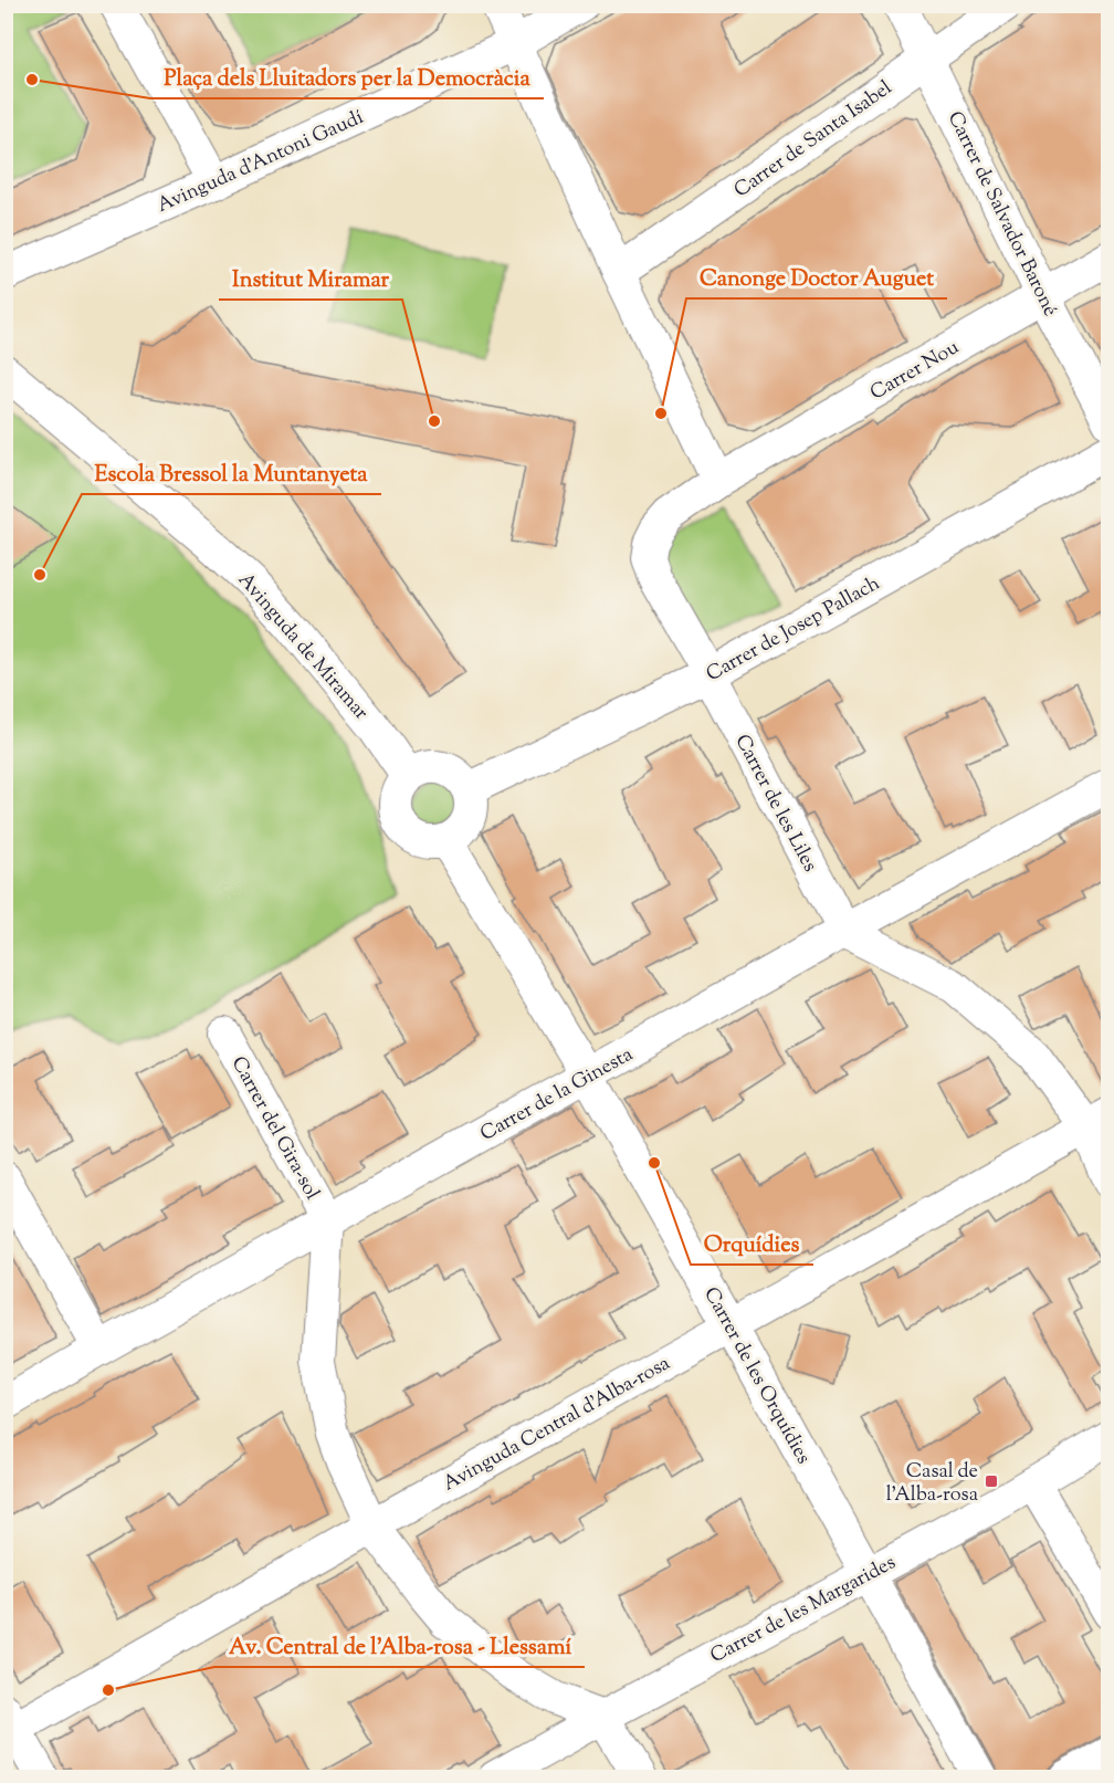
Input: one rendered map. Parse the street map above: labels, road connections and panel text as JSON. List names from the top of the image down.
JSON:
{
  "streets": {
    "street": [
      "Carrer de Santa Isabel",
      "Avinguda d'Antoni Gaudí",
      "Carrer de Salvador Baroné",
      "Carrer Nou",
      "Carrer de Josep Pallach",
      "Avinguda de Miramar",
      "Carrer de les Liles",
      "Carrer de la Ginesta",
      "Carrer del Gira-sol",
      "Carrer de les Orquídies",
      "Avinguda Central d'Alba-rosa",
      "Carrer de les Margarides"
    ]
  },
  "crossings": [
    ["Carrer de Santa Isabel", "Carrer de Salvador Baroné"],
    ["Carrer de Salvador Baroné", "Carrer Nou"],
    ["Carrer Nou", "Carrer de Josep Pallach"],
    ["Carrer Nou", "Carrer de les Liles"],
    ["Carrer de Josep Pallach", "Avinguda de Miramar"],
    ["Carrer de Josep Pallach", "Carrer de les Liles"],
    ["Carrer de Josep Pallach", "Carrer de les Orquídies"],
    ["Avinguda de Miramar", "Carrer de les Orquídies"],
    ["Carrer de les Liles", "Carrer de la Ginesta"],
    ["Carrer de la Ginesta", "Carrer del Gira-sol"],
    ["Carrer de la Ginesta", "Carrer de les Orquídies"],
    ["Carrer de les Orquídies", "Avinguda Central d'Alba-rosa"],
    ["Carrer de les Orquídies", "Carrer de les Margarides"]
  ],
  "places": {
    "other": [
      "Plaça dels Lluitadors per la Democràcia",
      "Canonge Doctor Auguet",
      "Institut Miramar",
      "Escola Bressol la Muntanyeta",
      "Orquídies",
      "Av. Central de l'Alba-rosa - Llessamí"
    ],
    "transit": ["Casal de l'Alba-rosa"]
  }
}
